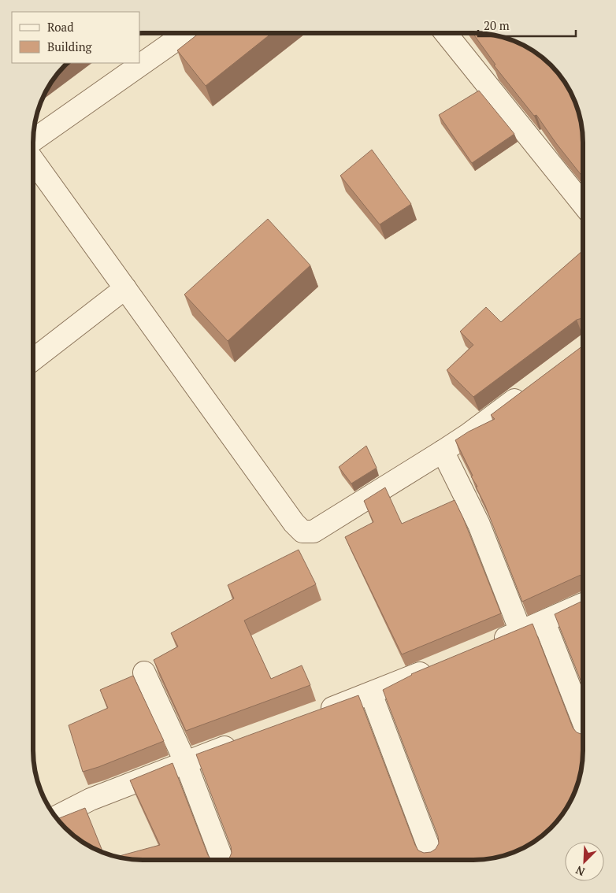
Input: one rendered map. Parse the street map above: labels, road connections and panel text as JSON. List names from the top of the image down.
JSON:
{
  "legend": ["Road", "Building"],
  "scale_bar": "20 m",
  "north": "bottom left"
}
